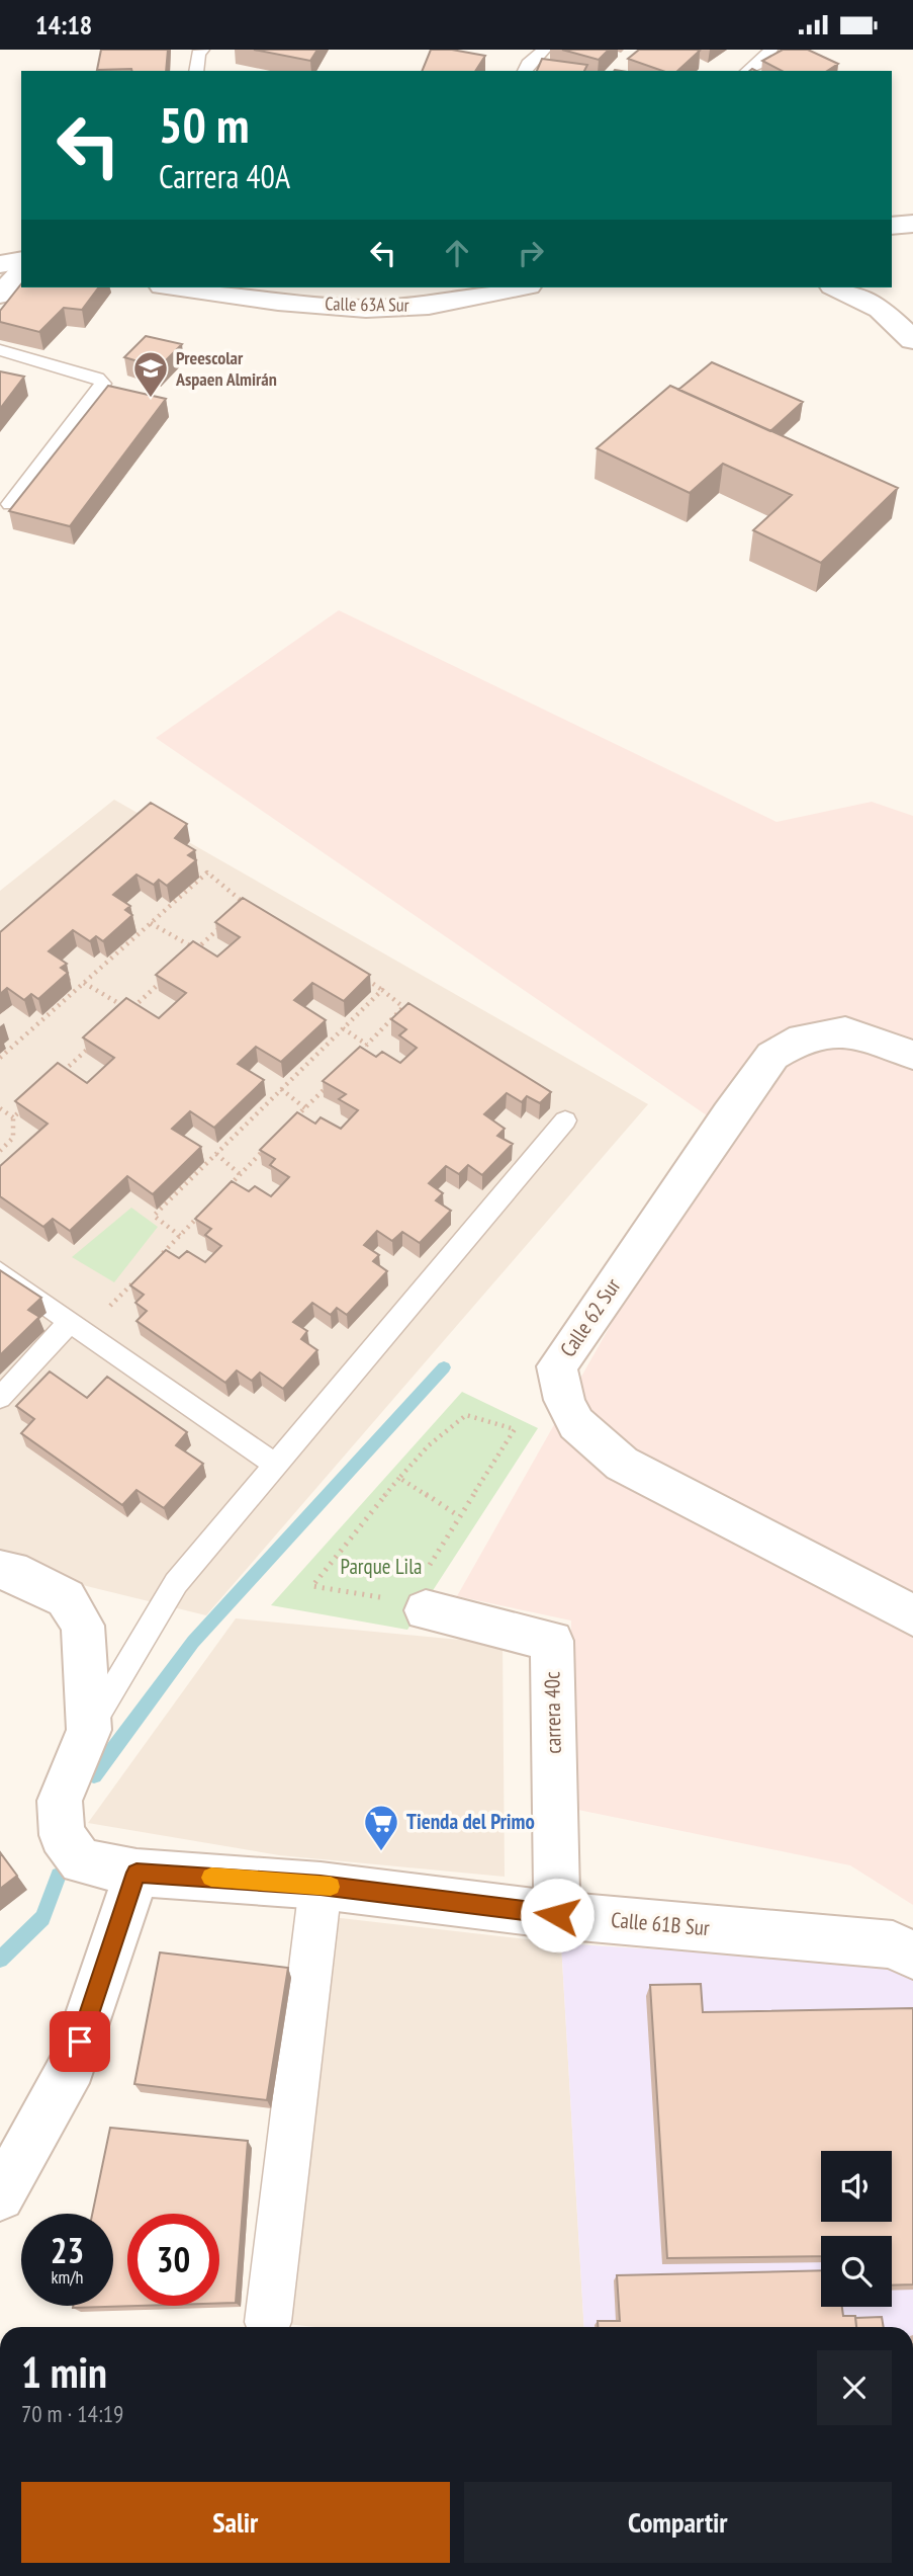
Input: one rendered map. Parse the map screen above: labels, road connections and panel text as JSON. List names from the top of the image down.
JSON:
{
  "streets": {
    "street": [
      "Calle 63A Sur",
      "Calle 62 Sur",
      "carrera 40c",
      "Calle 61B Sur"
    ]
  },
  "crossings": [
    ["carrera 40c", "Calle 61B Sur"]
  ],
  "parks": ["Parque Lila"],
  "places": {
    "school or university": ["Preescolar Aspaen Almirán"],
    "supermarket": ["Tienda del Primo"]
  },
  "page": {
    "status": "14:18",
    "turn": ["50 m", "Carrera 40A"],
    "speed": "23 km/h",
    "limit": "30",
    "heading": ["1 min", "70 m · 14:19"],
    "buttons": ["Salir", "Compartir"]
  }
}
